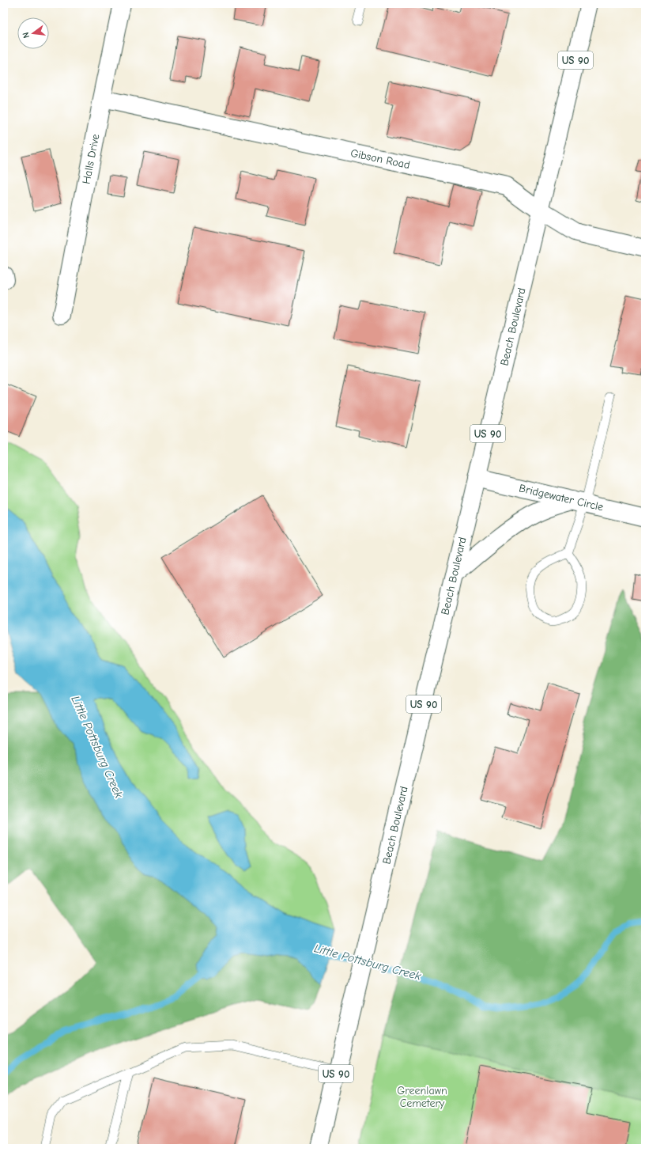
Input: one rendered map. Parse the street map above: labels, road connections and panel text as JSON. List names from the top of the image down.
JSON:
{
  "streets": {
    "main road": [
      "US 90",
      "Halls Drive",
      "Gibson Road",
      "Beach Boulevard",
      "Bridgewater Circle"
    ]
  },
  "crossings": [
    ["Halls Drive", "Gibson Road"],
    ["Gibson Road", "Beach Boulevard"],
    ["Beach Boulevard", "Bridgewater Circle"]
  ],
  "water": ["Little Pottsburg Creek"],
  "parks": ["Greenlawn Cemetery"],
  "north": "left"
}
